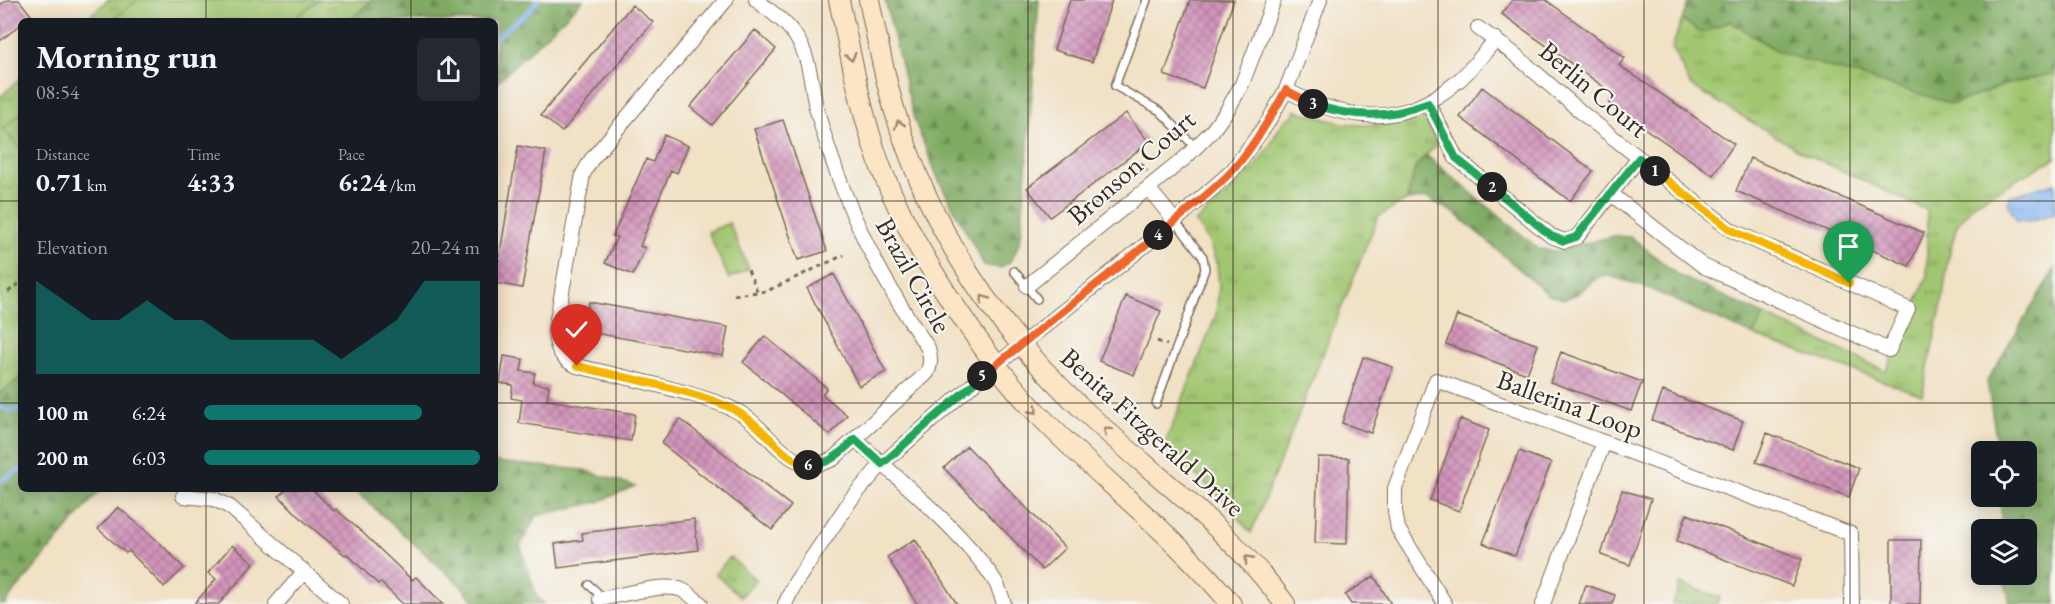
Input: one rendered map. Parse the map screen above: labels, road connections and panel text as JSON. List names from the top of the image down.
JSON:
{
  "streets": {
    "main road": ["Benita Fitzgerald Drive"],
    "street": [
      "Berlin Court",
      "Bronson Court",
      "Brazil Circle",
      "Ballerina Loop"
    ]
  },
  "page": {
    "heading": ["Morning run", "08:54"],
    "pins": [
      "3",
      "1",
      "2",
      "4",
      "5",
      "6"
    ],
    "stats": [
      ["Distance", "0.71 km"],
      ["Time", "4:33"],
      ["Pace", "6:24 /km"]
    ],
    "chart": ["Elevation", "20–24 m"],
    "list": [
      {
        "name": "100 m",
        "note": "6:24"
      },
      {
        "name": "200 m",
        "note": "6:03"
      }
    ]
  }
}
